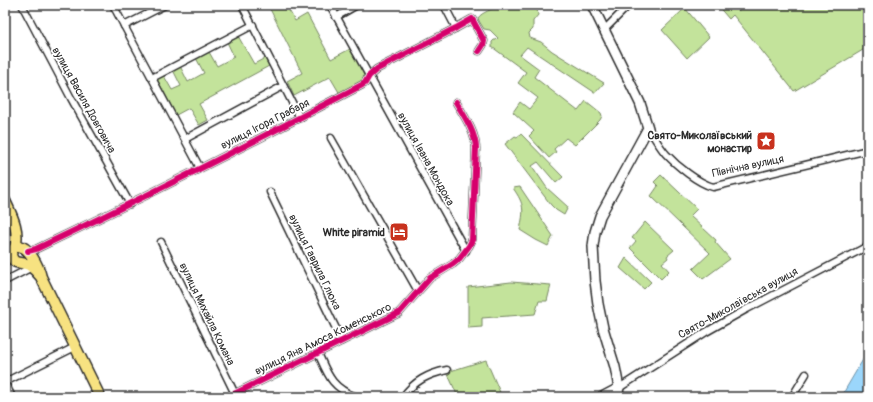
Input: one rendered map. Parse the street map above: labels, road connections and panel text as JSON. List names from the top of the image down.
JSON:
{
  "streets": {
    "street": [
      "вулиця Василя Довговича",
      "вулиця Ігоря Грабаря",
      "вулиця Івана Мондока",
      "Північна вулиця",
      "вулиця Гаврила Глюка",
      "Свято-Миколаївська вулиця",
      "вулиця Михайла Комана",
      "вулиця Яна Амоса Коменського"
    ]
  },
  "crossings": [
    ["вулиця Василя Довговича", "вулиця Ігоря Грабаря"],
    ["вулиця Ігоря Грабаря", "вулиця Івана Мондока"],
    ["вулиця Івана Мондока", "вулиця Яна Амоса Коменського"],
    ["вулиця Гаврила Глюка", "вулиця Яна Амоса Коменського"],
    ["вулиця Михайла Комана", "вулиця Яна Амоса Коменського"]
  ],
  "places": {
    "place": ["Свято-Миколаївський монастир"],
    "hotel": ["White piramid"]
  }
}
